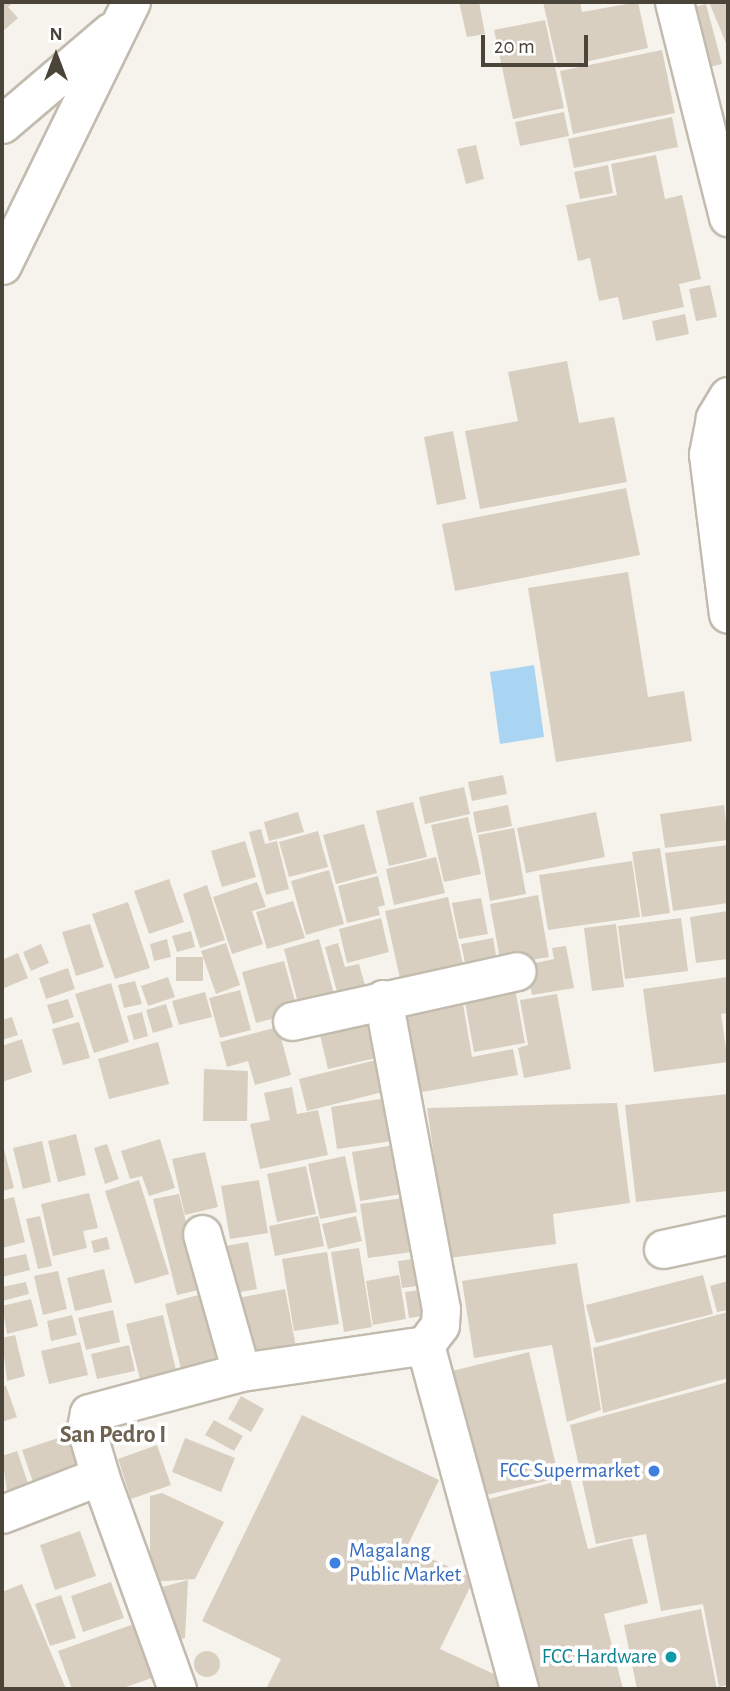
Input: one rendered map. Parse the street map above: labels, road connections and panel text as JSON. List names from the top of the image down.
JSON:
{
  "districts": ["San Pedro I"],
  "places": ["FCC Supermarket", "Magalang Public Market", "FCC Hardware"],
  "scale_bar": "20 m",
  "north": "top"
}
